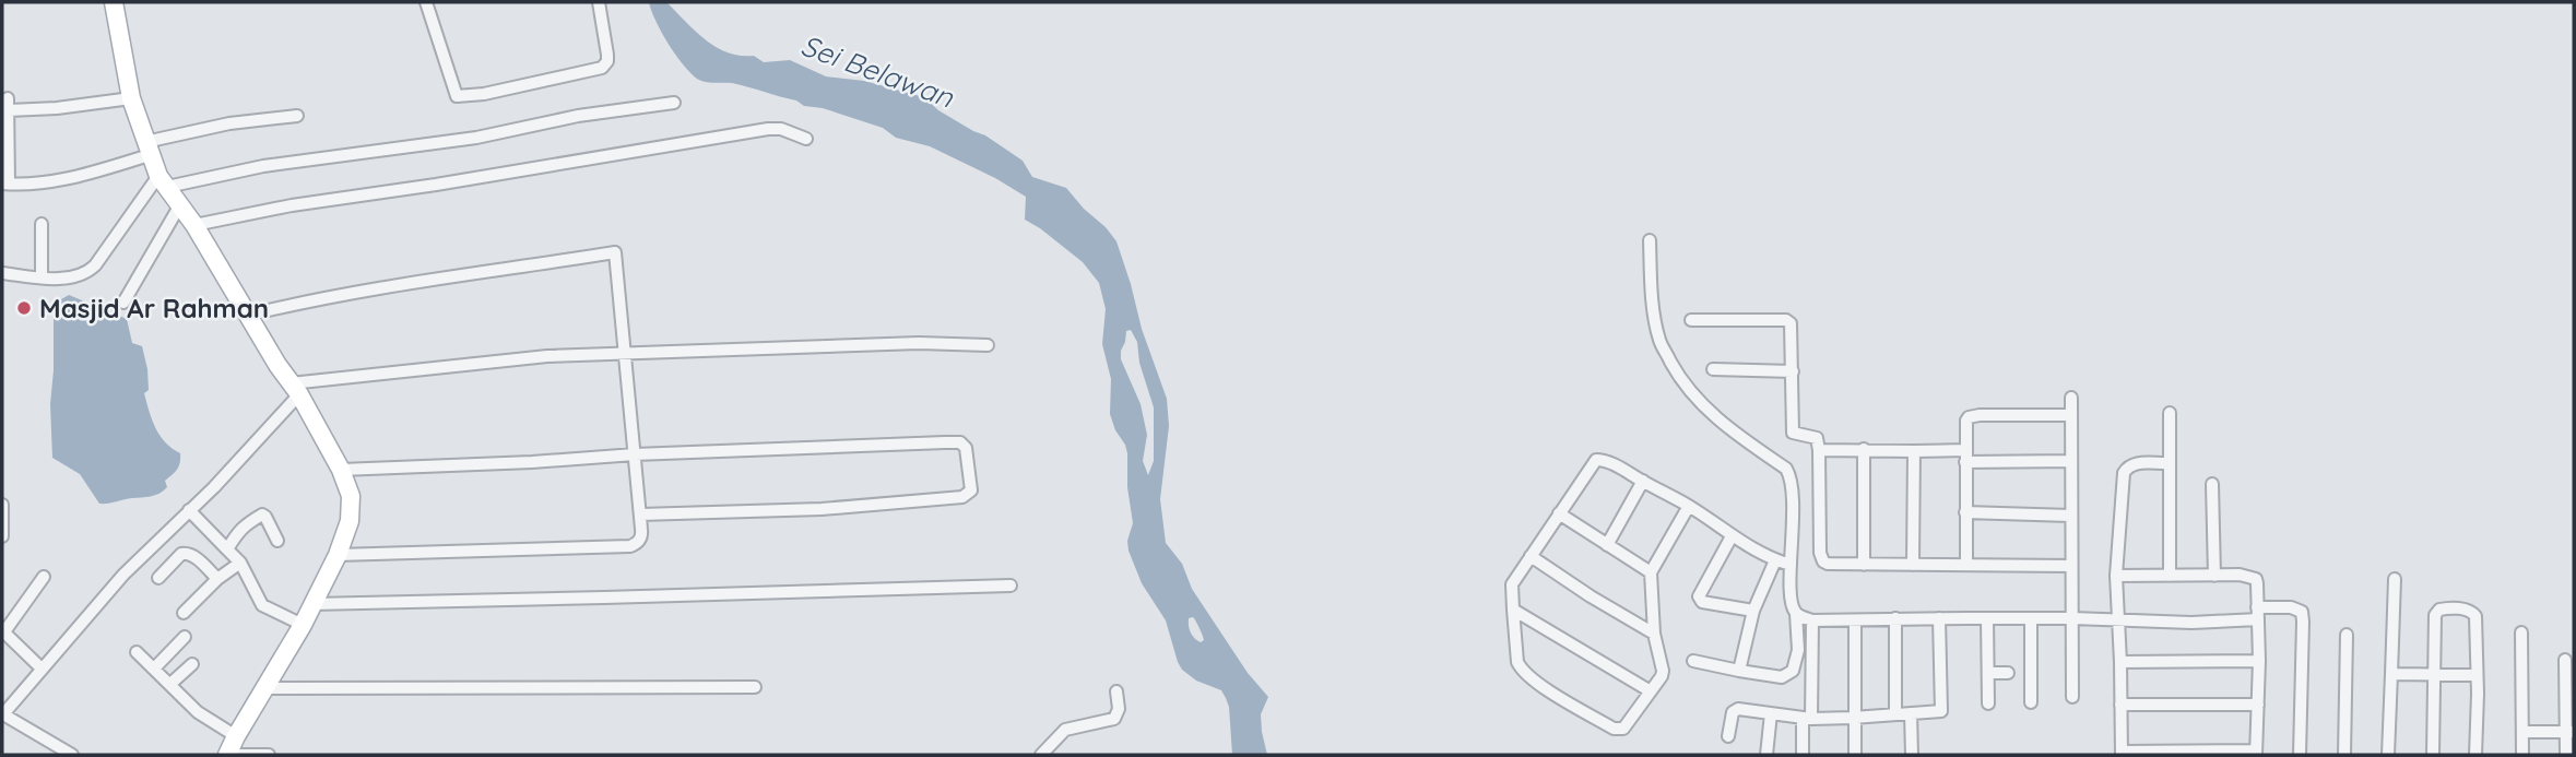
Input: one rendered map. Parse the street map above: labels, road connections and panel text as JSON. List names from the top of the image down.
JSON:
{
  "water": ["Sei Belawan"],
  "places": ["Masjid Ar Rahman"]
}
